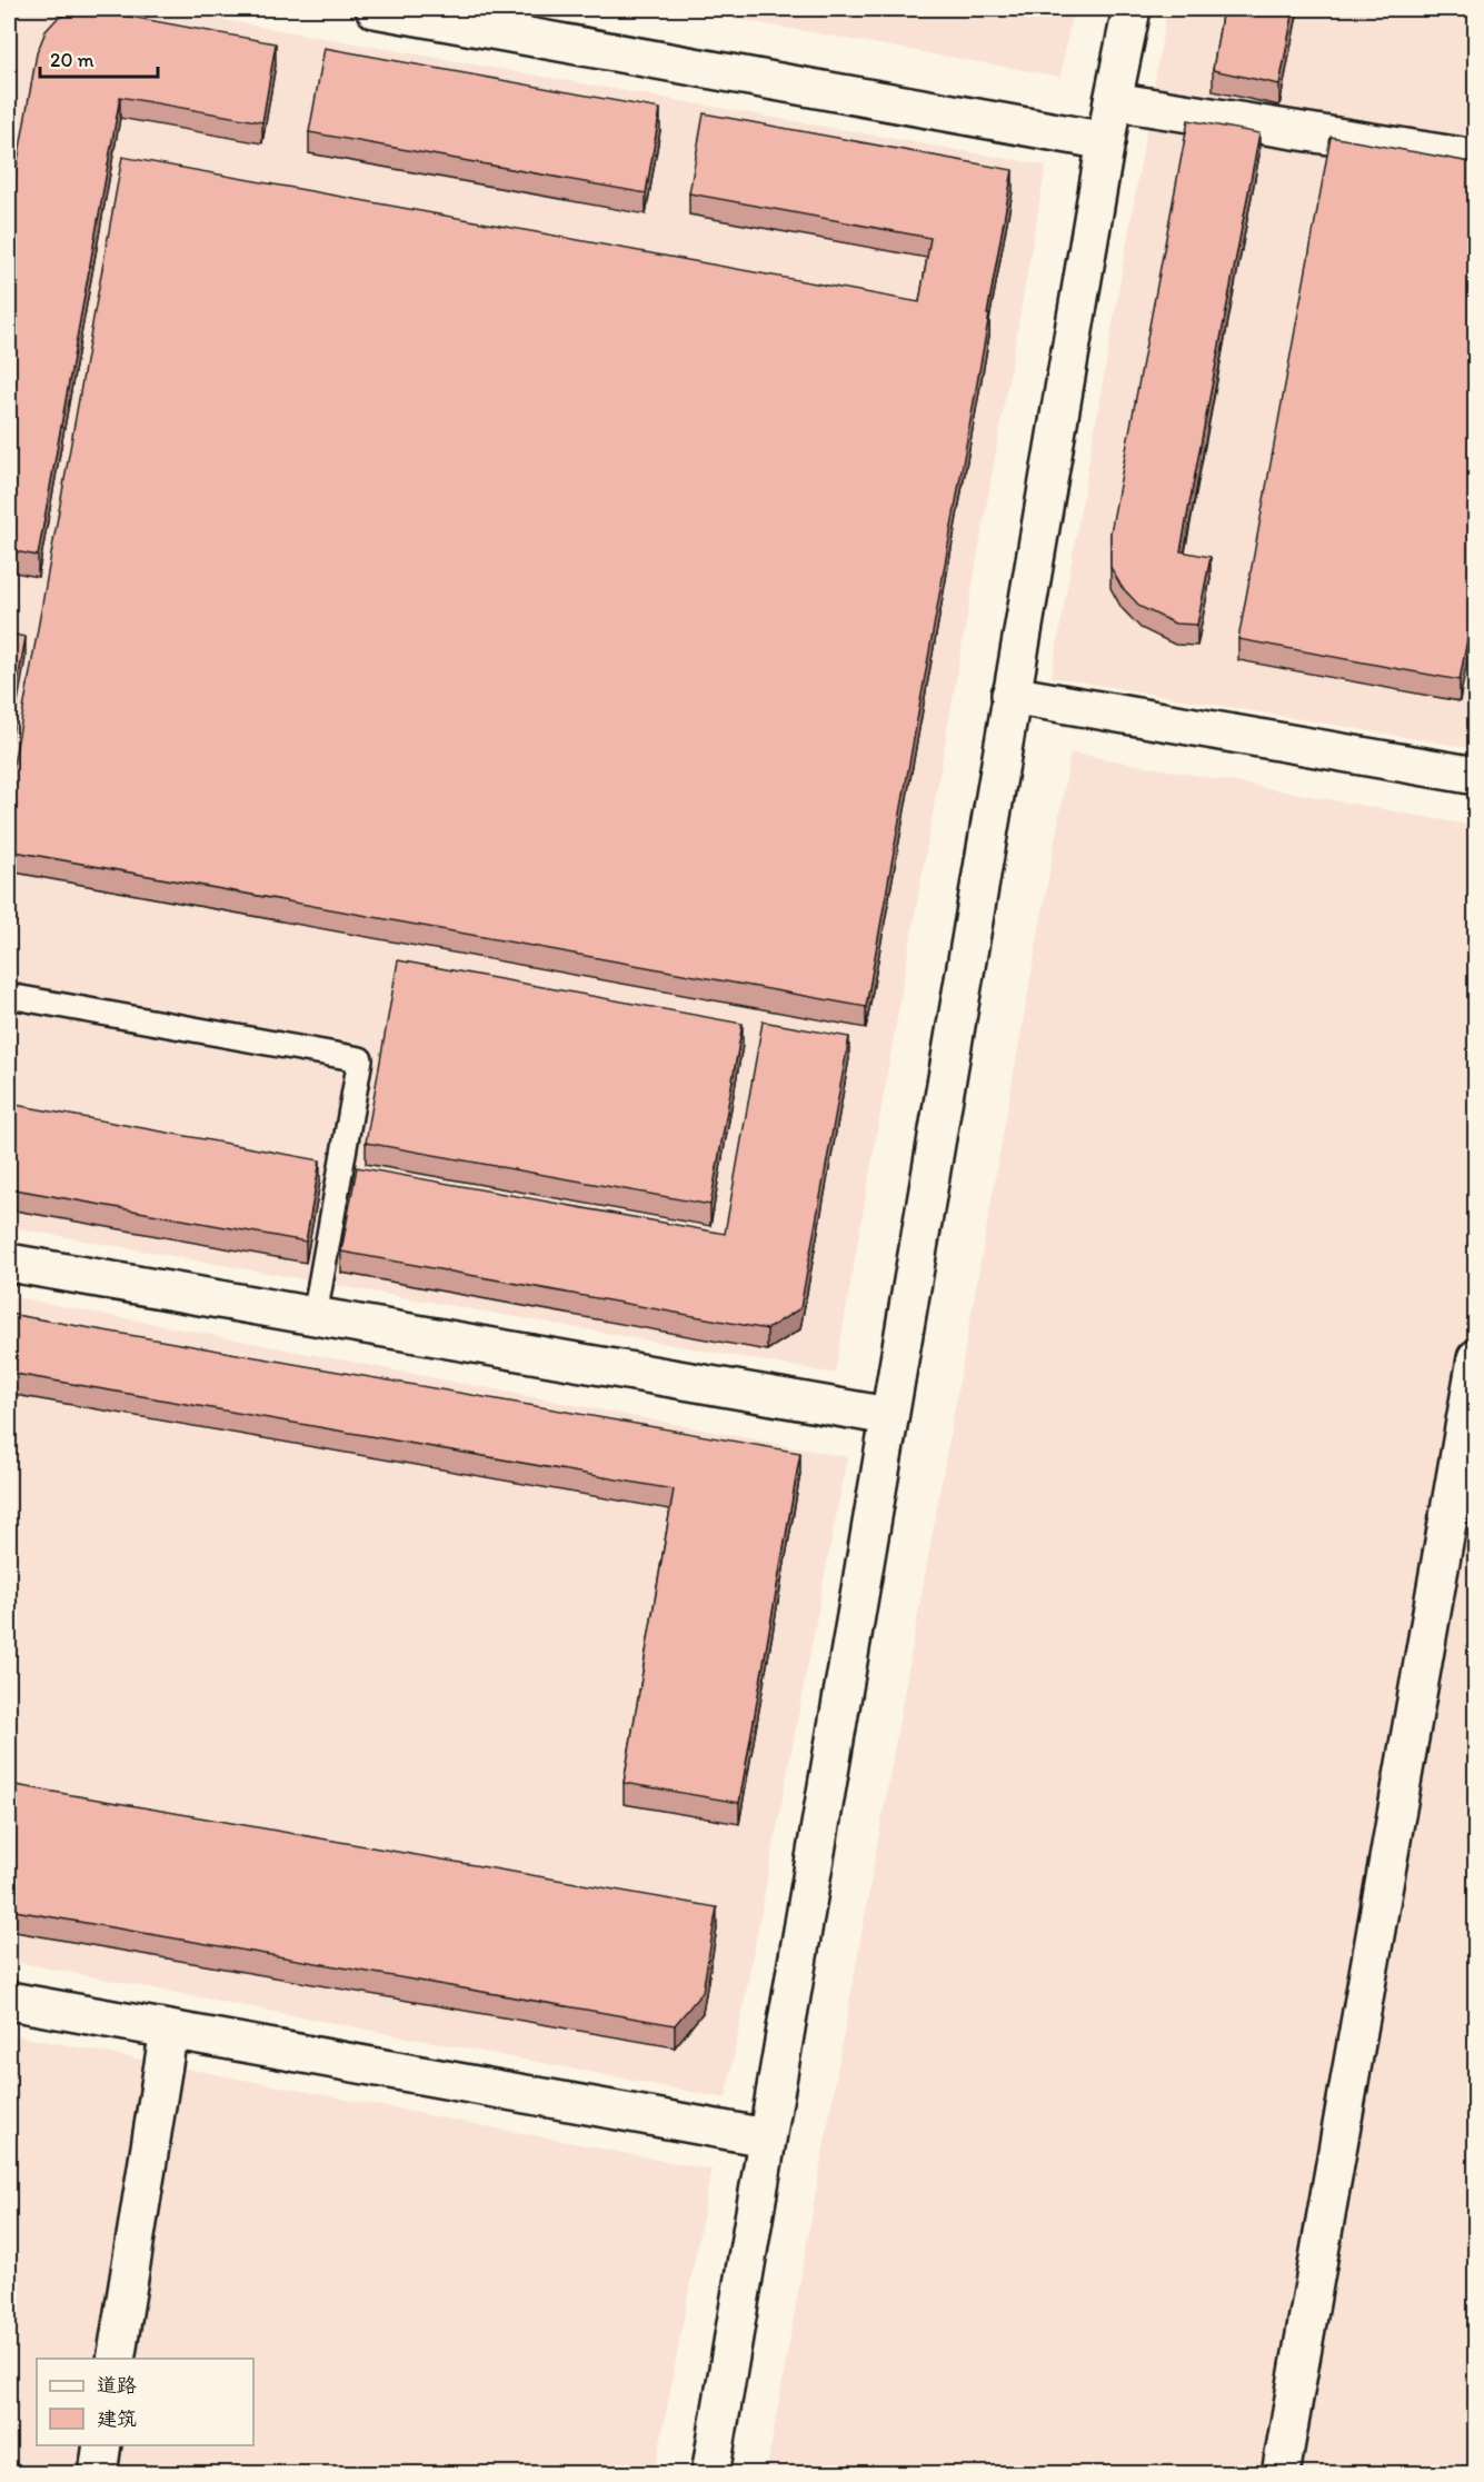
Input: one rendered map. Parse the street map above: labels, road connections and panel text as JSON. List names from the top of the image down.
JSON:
{
  "legend": ["道路", "建筑"],
  "scale_bar": "20 m"
}
